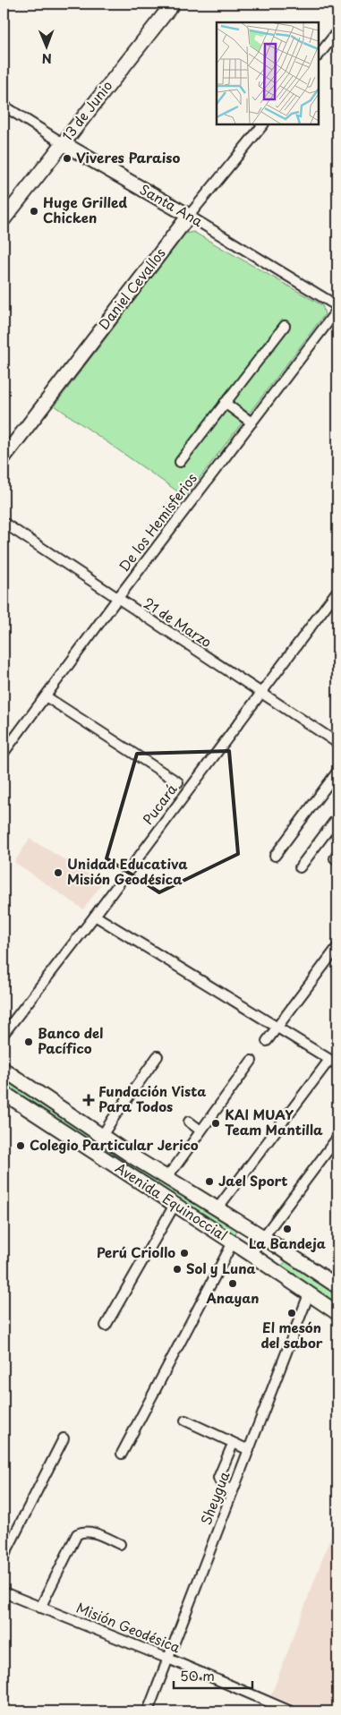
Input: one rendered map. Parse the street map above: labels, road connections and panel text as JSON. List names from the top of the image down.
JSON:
{
  "streets": {
    "main road": [
      "13 de Junio",
      "Santa Ana",
      "Daniel Cevallos",
      "Avenida Equinoccial"
    ],
    "street": [
      "De los Hemisferios",
      "21 de Marzo",
      "Pucará",
      "Sheygua",
      "Misión Geodésica"
    ]
  },
  "crossings": [
    ["13 de Junio", "Santa Ana"],
    ["Santa Ana", "Daniel Cevallos"],
    ["Santa Ana", "De los Hemisferios"],
    ["De los Hemisferios", "21 de Marzo"],
    ["21 de Marzo", "Pucará"],
    ["Avenida Equinoccial", "Sheygua"],
    ["Sheygua", "Misión Geodésica"]
  ],
  "places": {
    "other": [
      "Viveres Paraiso",
      "Huge Grilled Chicken",
      "Unidad Educativa Misión Geodésica",
      "Banco del Pacífico",
      "KAI MUAY Team Mantilla",
      "Colegio Particular Jerico",
      "Jael Sport",
      "La Bandeja",
      "Perú Criollo",
      "Sol y Luna",
      "Anayan",
      "El mesón del sabor"
    ],
    "health": ["Fundación Vista Para Todos"]
  },
  "scale_bar": "50 m",
  "north": "bottom"
}
